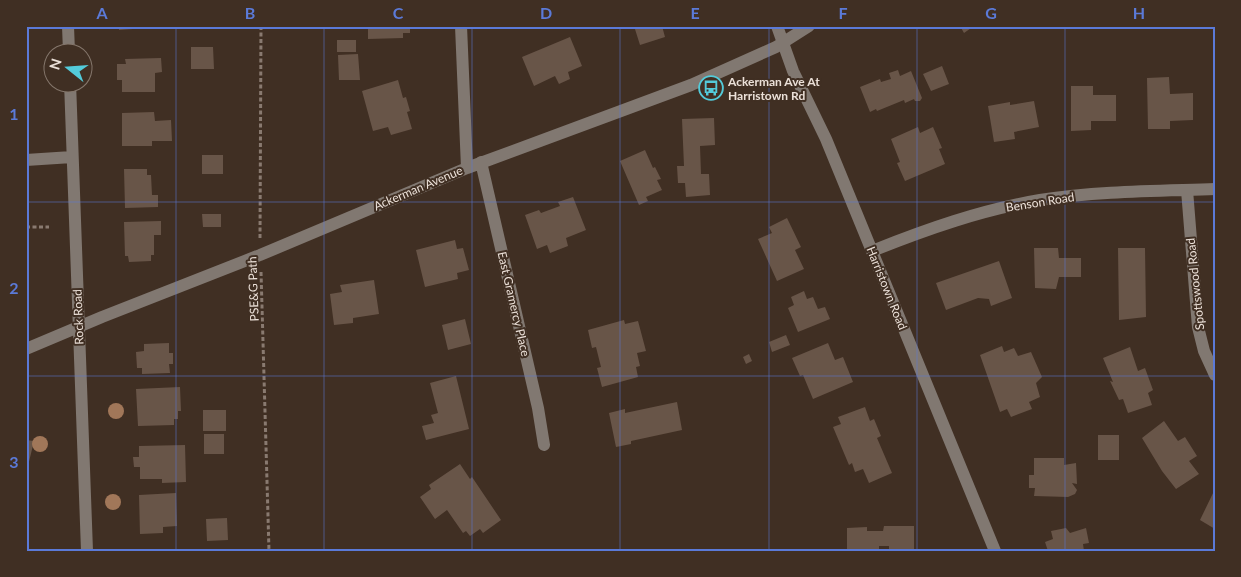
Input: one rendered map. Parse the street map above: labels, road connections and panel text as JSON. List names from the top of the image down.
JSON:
{
  "streets": {
    "street": [
      "Ackerman Avenue",
      "Benson Road",
      "Spottswood Road",
      "Harristown Road",
      "East Gramercy Place",
      "Rock Road"
    ],
    "path": ["PSE&G Path"]
  },
  "crossings": [
    ["Ackerman Avenue", "Harristown Road"],
    ["Ackerman Avenue", "PSE&G Path"],
    ["Ackerman Avenue", "East Gramercy Place"],
    ["Ackerman Avenue", "Rock Road"],
    ["Benson Road", "Spottswood Road"],
    ["Benson Road", "Harristown Road"]
  ],
  "places": {
    "bus stop": ["Ackerman Ave At Harristown Rd"]
  },
  "north": "left",
  "grid": {
    "columns": [
      "A",
      "B",
      "C",
      "D",
      "E",
      "F",
      "G",
      "H"
    ],
    "rows": ["1", "2", "3"]
  }
}
